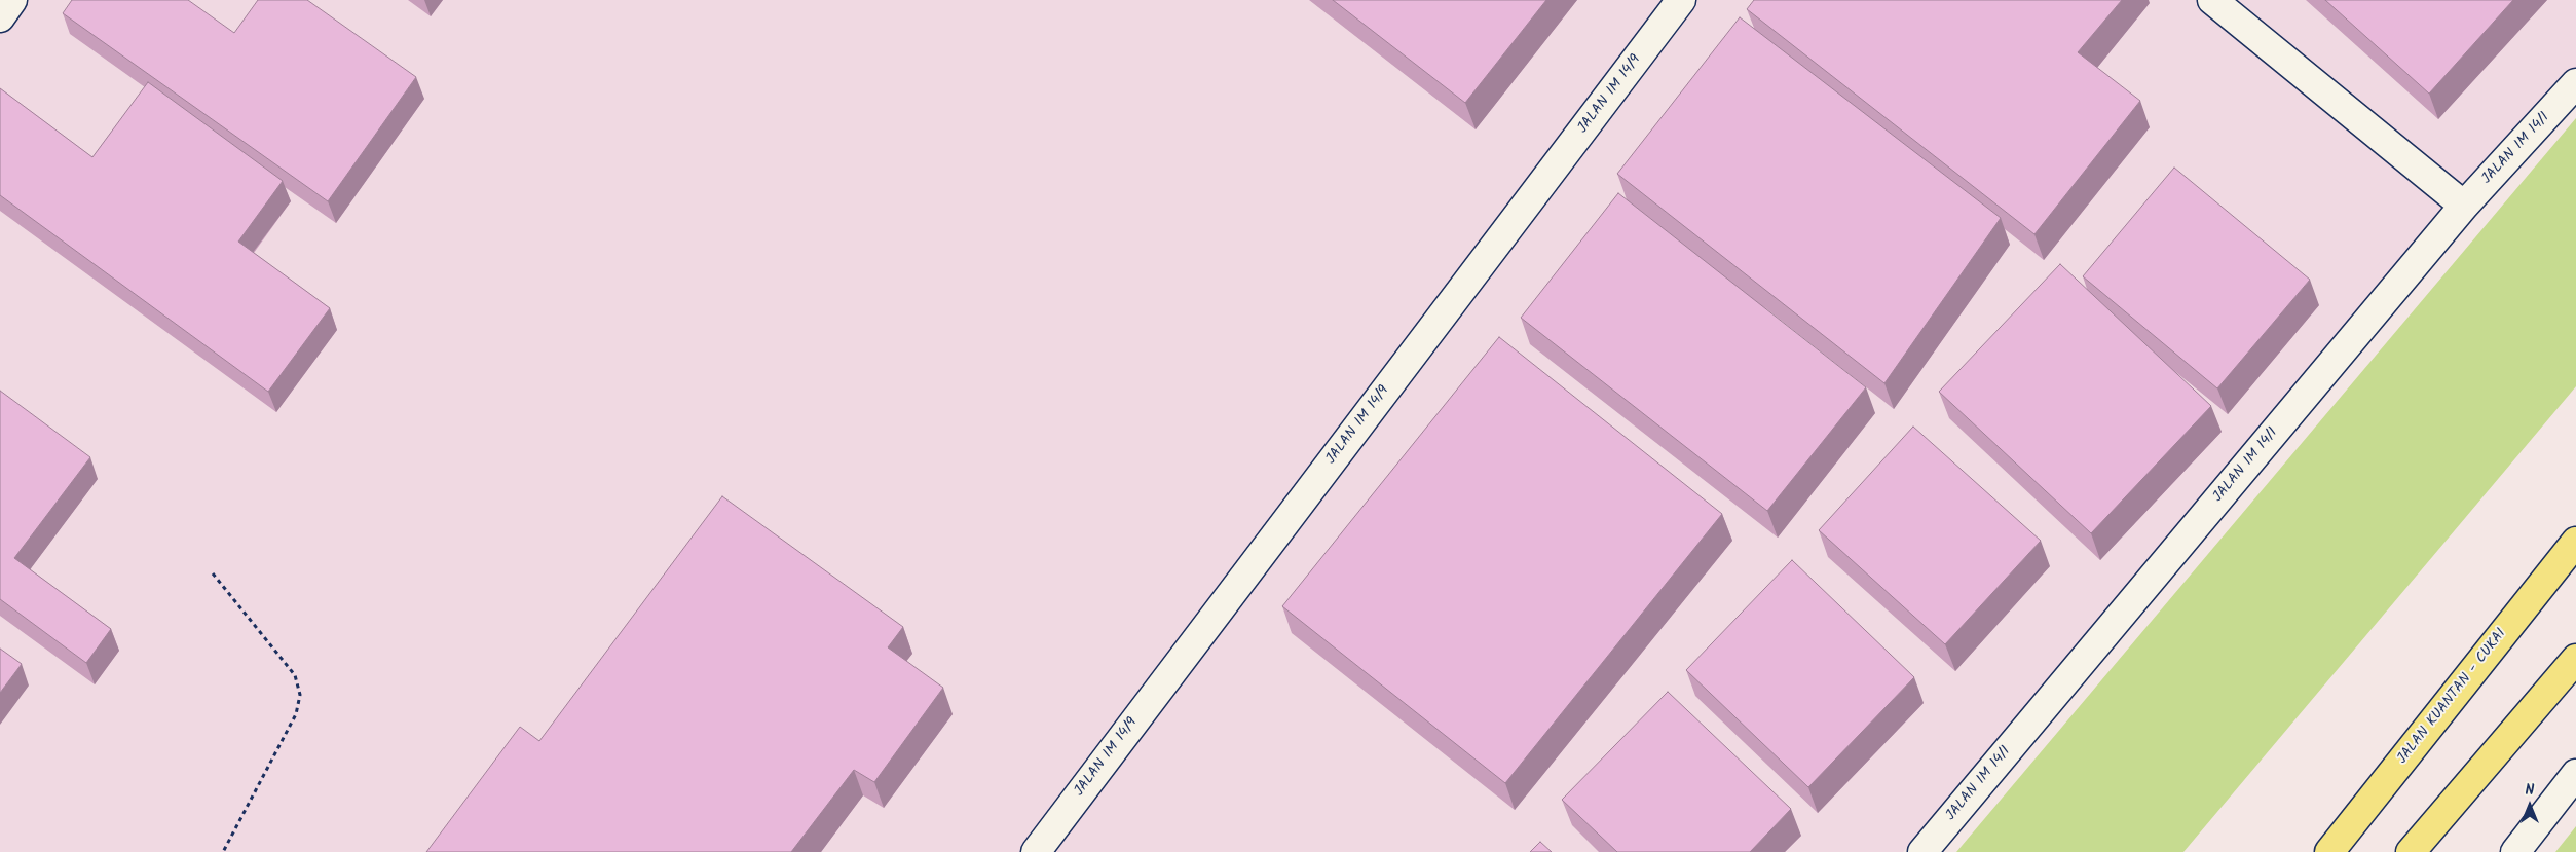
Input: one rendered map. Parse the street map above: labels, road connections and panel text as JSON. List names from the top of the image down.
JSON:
{
  "streets": {
    "highway": ["JALAN KUANTAN - CUKAI"],
    "street": ["JALAN IM 14/9", "JALAN IM 14/1"]
  },
  "north": "top"
}
